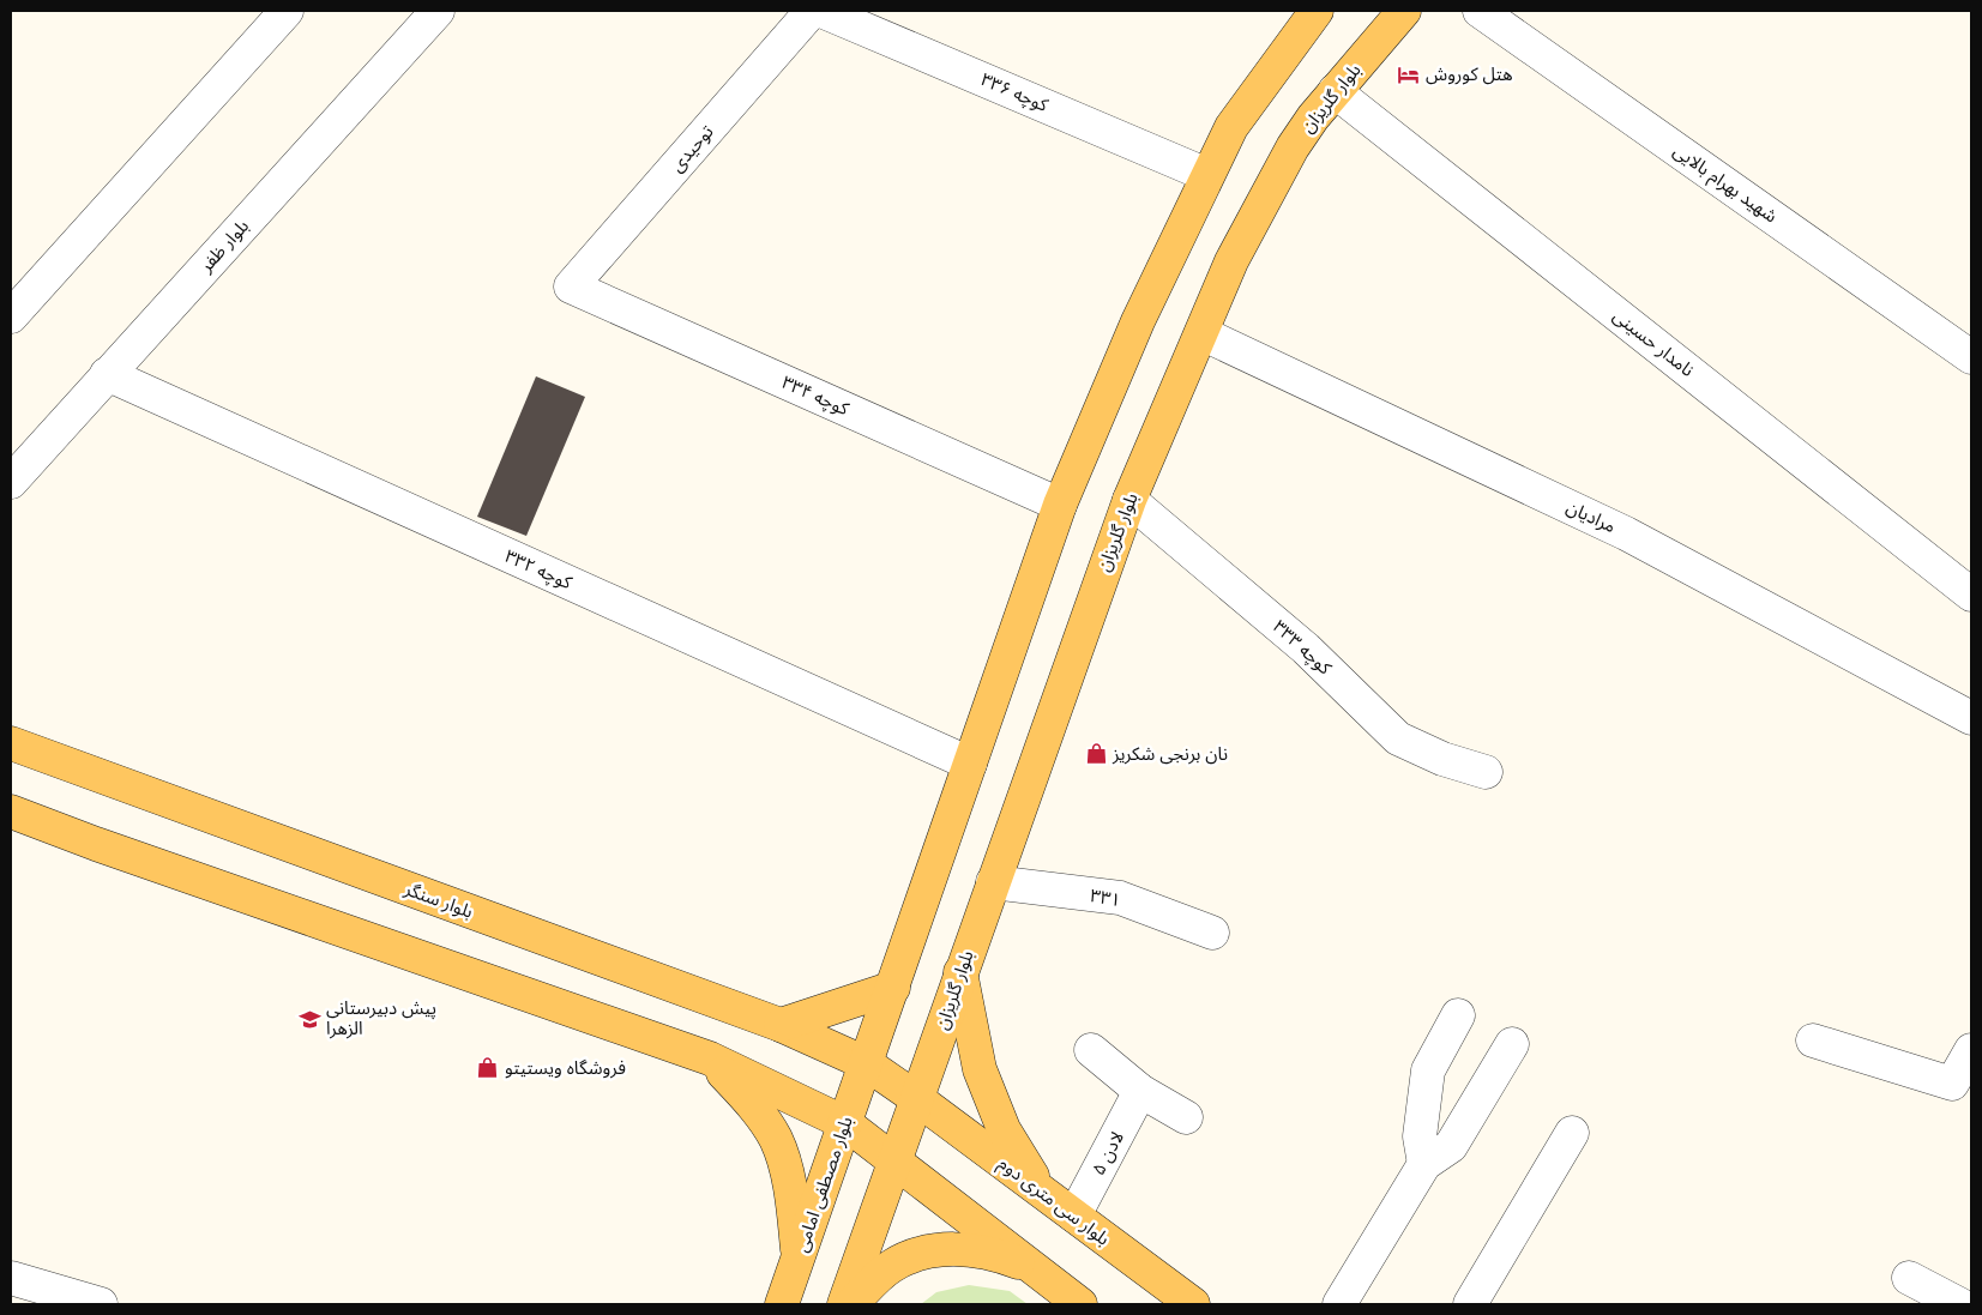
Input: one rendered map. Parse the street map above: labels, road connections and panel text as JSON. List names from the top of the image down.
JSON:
{
  "streets": {
    "main road": [
      "بلوار گلریزان",
      "بلوار سنگر",
      "بلوار مصطفی امامی",
      "بلوار سی متری دوم"
    ],
    "street": [
      "کوچه ۳۳۶",
      "توحیدی",
      "شهید بهرام بالایی",
      "بلوار ظفر",
      "نامدار حسینی",
      "کوچه ۳۳۴",
      "مرادیان",
      "کوچه ۳۳۲",
      "کوچه ۳۳۳",
      "۳۳۱",
      "لادن ۵"
    ]
  },
  "crossings": [
    ["بلوار گلریزان", "نامدار حسینی"],
    ["بلوار گلریزان", "مرادیان"],
    ["بلوار گلریزان", "کوچه ۳۳۳"],
    ["بلوار گلریزان", "۳۳۱"],
    ["بلوار گلریزان", "بلوار سی متری دوم"],
    ["توحیدی", "کوچه ۳۳۴"],
    ["بلوار ظفر", "کوچه ۳۳۲"],
    ["بلوار سنگر", "بلوار مصطفی امامی"],
    ["بلوار سنگر", "بلوار سی متری دوم"],
    ["لادن ۵", "بلوار سی متری دوم"],
    ["بلوار مصطفی امامی", "بلوار سی متری دوم"]
  ],
  "places": {
    "hotel": ["هتل کوروش"],
    "shop": ["نان برنجی شکریز", "فروشگاه ویستیتو"],
    "school or university": ["پیش دبیرستانی الزهرا"]
  }
}
